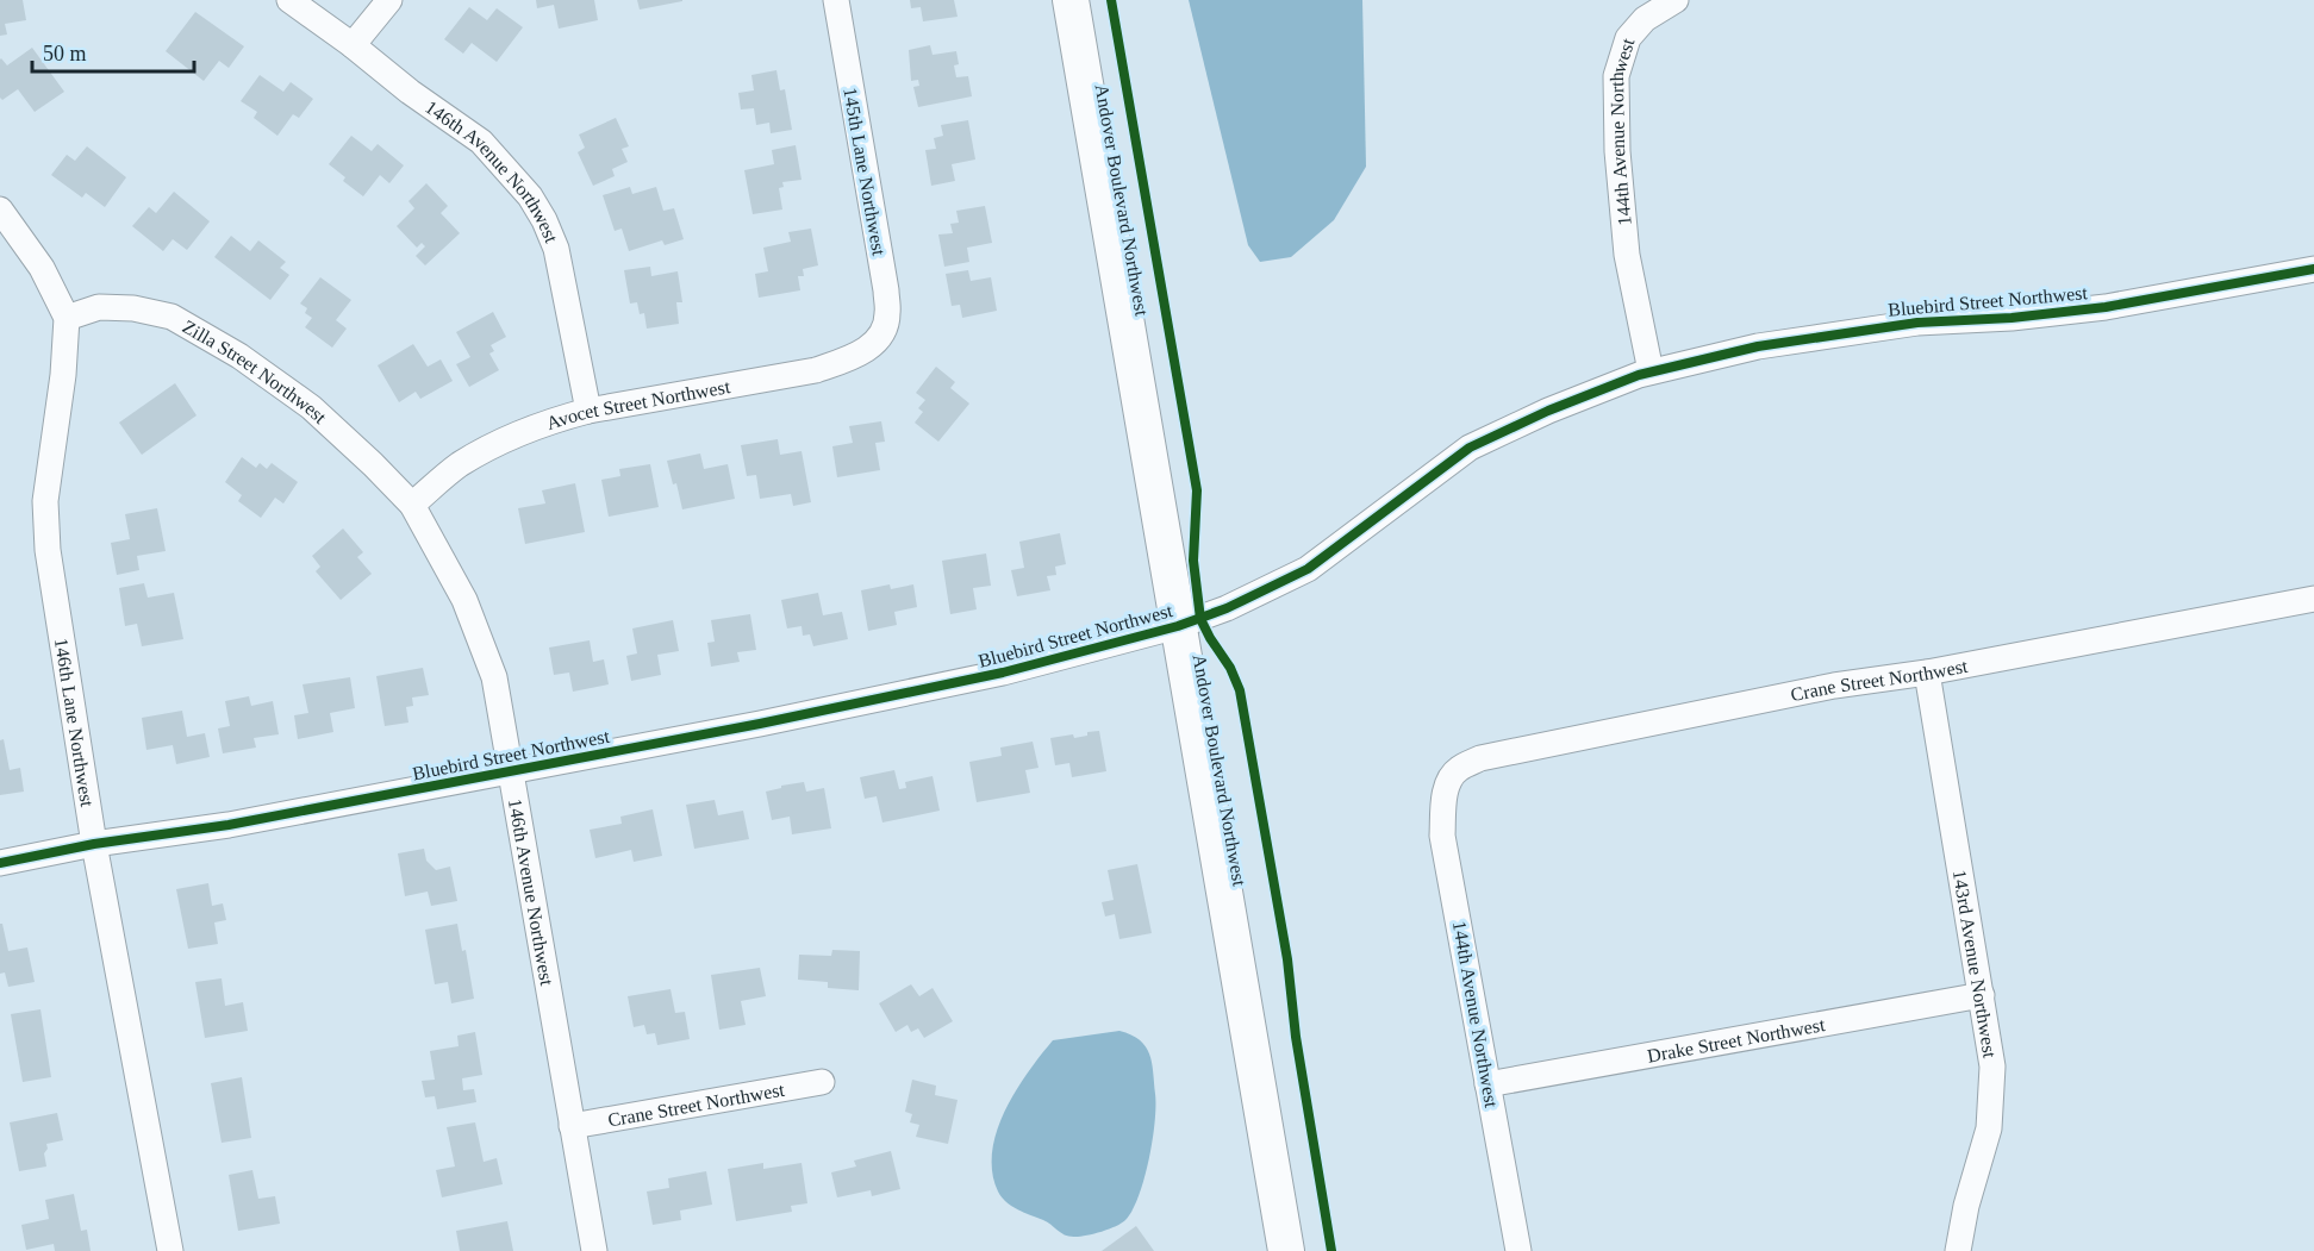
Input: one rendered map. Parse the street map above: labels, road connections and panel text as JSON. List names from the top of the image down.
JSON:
{
  "streets": {
    "street": [
      "144th Avenue Northwest",
      "145th Lane Northwest",
      "146th Avenue Northwest",
      "Andover Boulevard Northwest",
      "Bluebird Street Northwest",
      "Zilla Street Northwest",
      "Avocet Street Northwest",
      "Crane Street Northwest",
      "146th Lane Northwest",
      "143rd Avenue Northwest",
      "Drake Street Northwest"
    ]
  },
  "crossings": [
    ["144th Avenue Northwest", "Bluebird Street Northwest"],
    ["144th Avenue Northwest", "Crane Street Northwest"],
    ["144th Avenue Northwest", "Drake Street Northwest"],
    ["145th Lane Northwest", "Avocet Street Northwest"],
    ["146th Avenue Northwest", "Bluebird Street Northwest"],
    ["146th Avenue Northwest", "Zilla Street Northwest"],
    ["146th Avenue Northwest", "Avocet Street Northwest"],
    ["146th Avenue Northwest", "Crane Street Northwest"],
    ["Andover Boulevard Northwest", "Bluebird Street Northwest"],
    ["Bluebird Street Northwest", "146th Lane Northwest"],
    ["Zilla Street Northwest", "Avocet Street Northwest"],
    ["Zilla Street Northwest", "146th Lane Northwest"],
    ["Crane Street Northwest", "143rd Avenue Northwest"],
    ["143rd Avenue Northwest", "Drake Street Northwest"]
  ],
  "scale_bar": "50 m"
}
